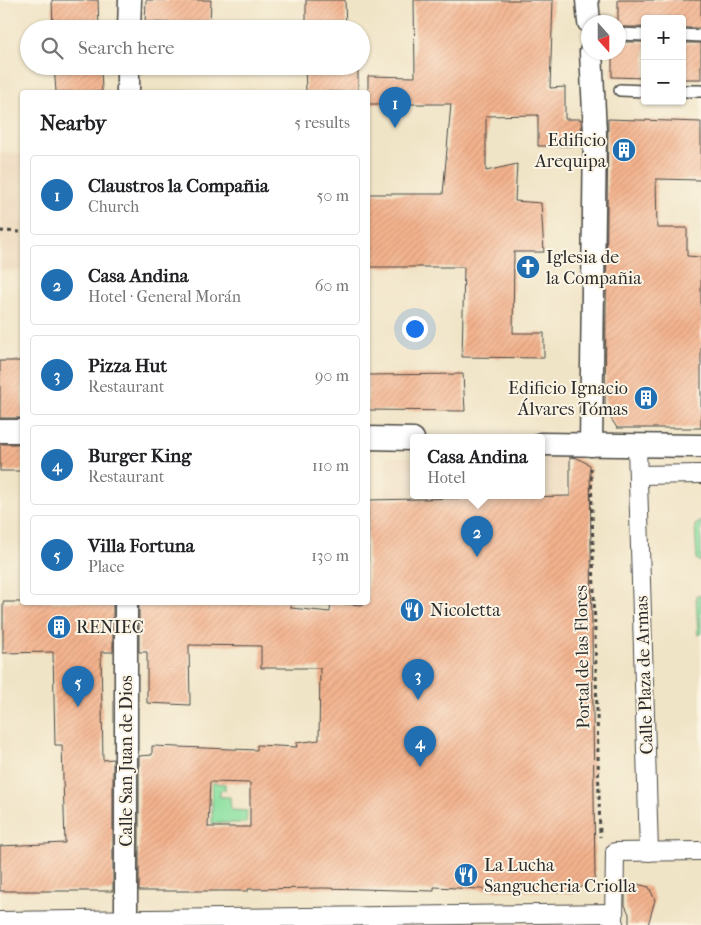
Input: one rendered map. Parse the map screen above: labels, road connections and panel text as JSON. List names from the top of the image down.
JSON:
{
  "streets": {
    "street": ["Calle Plaza de Armas", "Calle San Juan de Dios"],
    "path": ["Portal de las Flores"]
  },
  "places": {
    "building": ["Edificio Arequipa", "Edificio Ignacio Álvares Tómas", "RENIEC"],
    "church": ["Iglesia de la Compañia"],
    "restaurant": ["Nicoletta", "La Lucha Sangucheria Criolla"]
  },
  "north": "bottom",
  "page": {
    "map_buttons": ["+", "−"],
    "search": "Search here",
    "pins": [
      "1",
      "2",
      "3",
      "5",
      "4"
    ],
    "heading": ["Nearby", "5 results"],
    "list": [
      {
        "mark": "1",
        "name": "Claustros la Compañia",
        "note": "Church",
        "value": "50 m"
      },
      {
        "mark": "2",
        "name": "Casa Andina",
        "note": "Hotel · General Morán",
        "value": "60 m"
      },
      {
        "mark": "3",
        "name": "Pizza Hut",
        "note": "Restaurant",
        "value": "90 m"
      },
      {
        "mark": "4",
        "name": "Burger King",
        "note": "Restaurant",
        "value": "110 m"
      },
      {
        "mark": "5",
        "name": "Villa Fortuna",
        "note": "Place",
        "value": "130 m"
      }
    ],
    "popup": ["Casa Andina", "Hotel"]
  }
}
